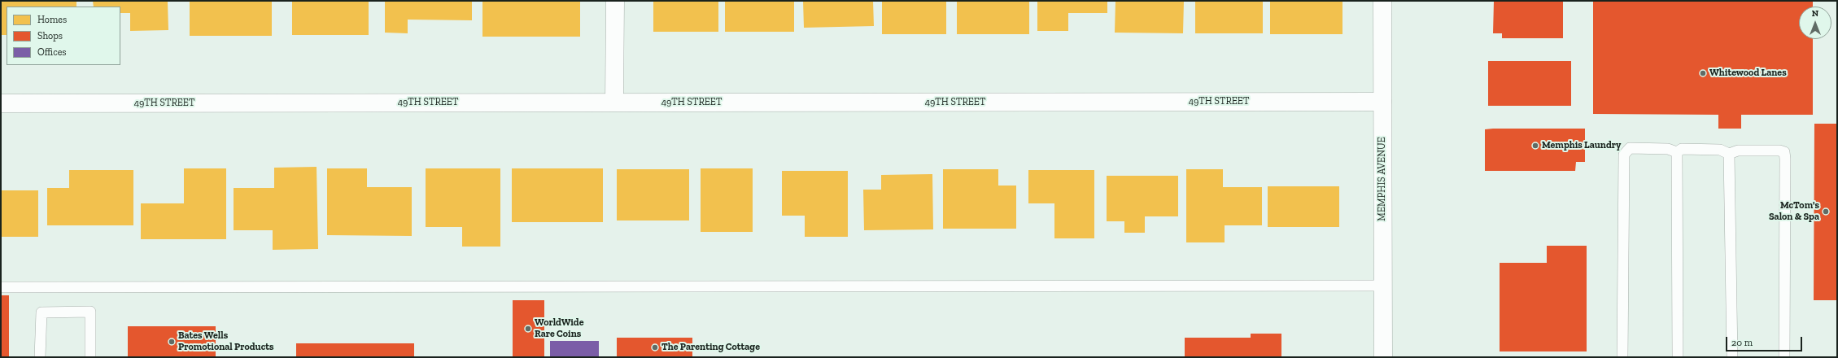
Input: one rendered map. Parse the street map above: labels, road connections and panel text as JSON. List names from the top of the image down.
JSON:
{
  "streets": {
    "street": ["49TH STREET", "MEMPHIS AVENUE"]
  },
  "crossings": [
    ["49TH STREET", "MEMPHIS AVENUE"]
  ],
  "places": [
    "Whitewood Lanes",
    "Memphis Laundry",
    "McTom's Salon & Spa",
    "WorldWide Rare Coins",
    "Bates Wells Promotional Products",
    "The Parenting Cottage"
  ],
  "legend": ["Homes", "Shops", "Offices"],
  "scale_bar": "20 m",
  "north": "top"
}
